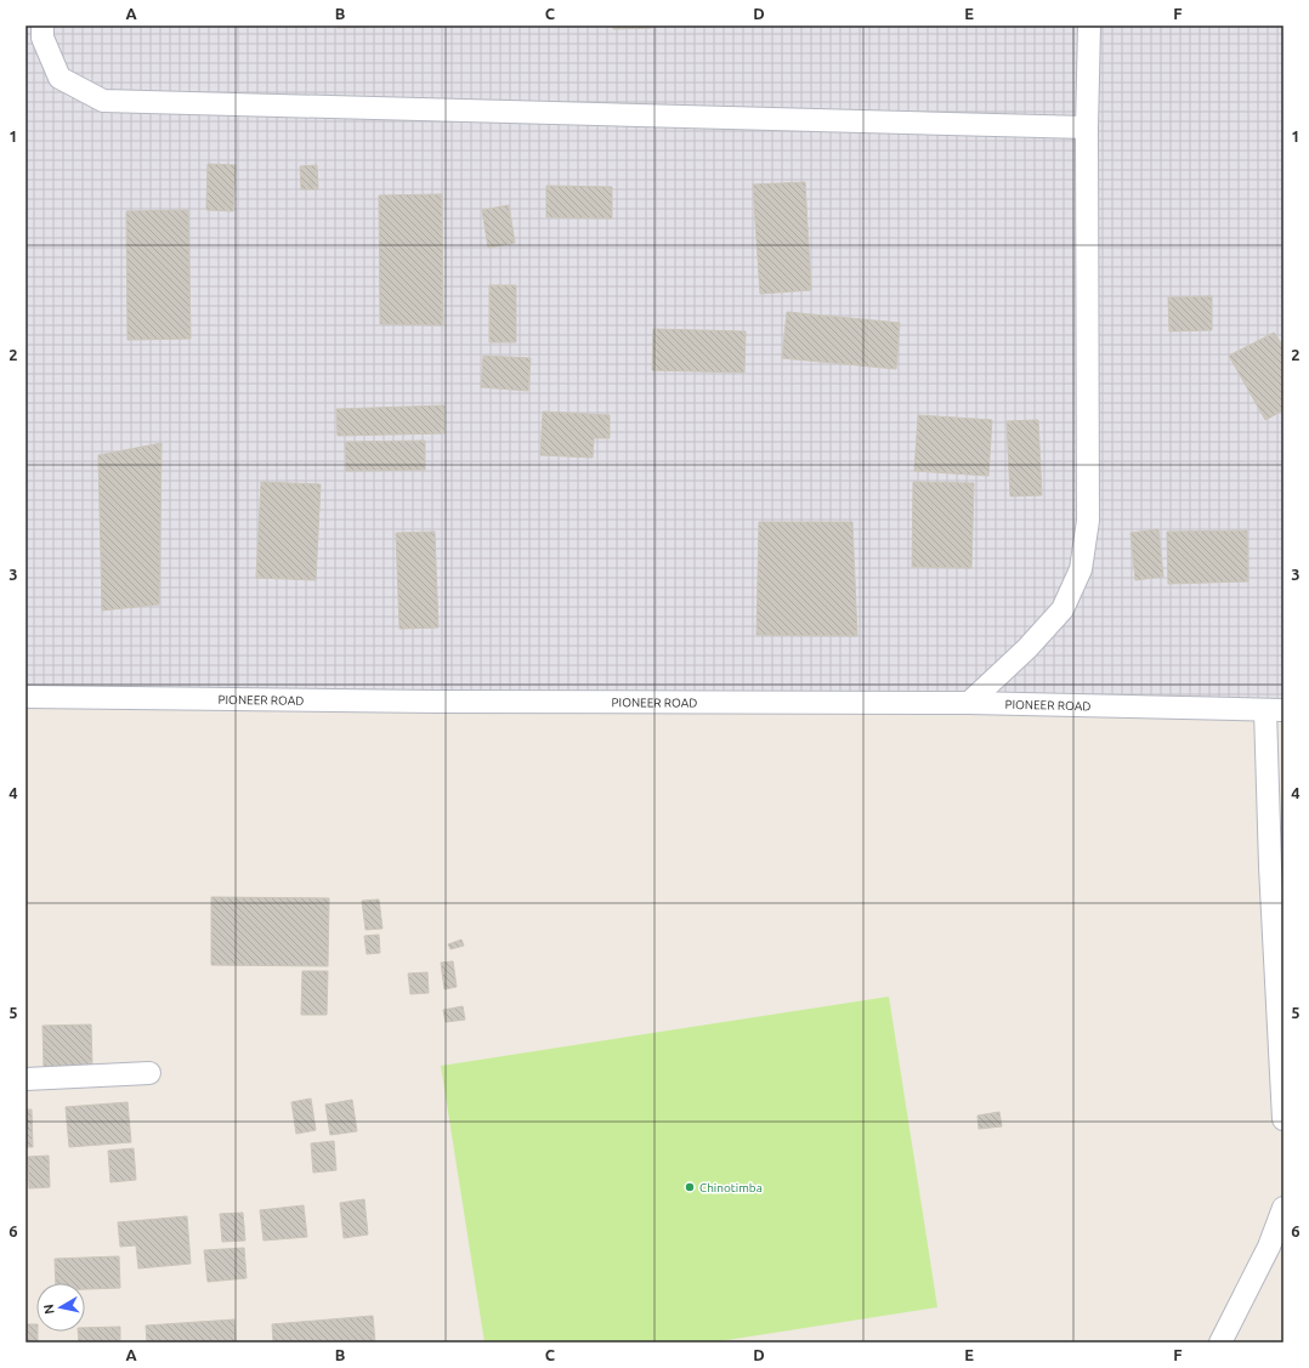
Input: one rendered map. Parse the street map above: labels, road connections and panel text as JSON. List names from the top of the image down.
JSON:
{
  "streets": {
    "street": ["PIONEER ROAD"]
  },
  "places": ["Chinotimba"],
  "north": "left",
  "grid": {
    "columns": [
      "A",
      "B",
      "C",
      "D",
      "E",
      "F"
    ],
    "rows": [
      "1",
      "2",
      "3",
      "4",
      "5",
      "6"
    ]
  }
}
